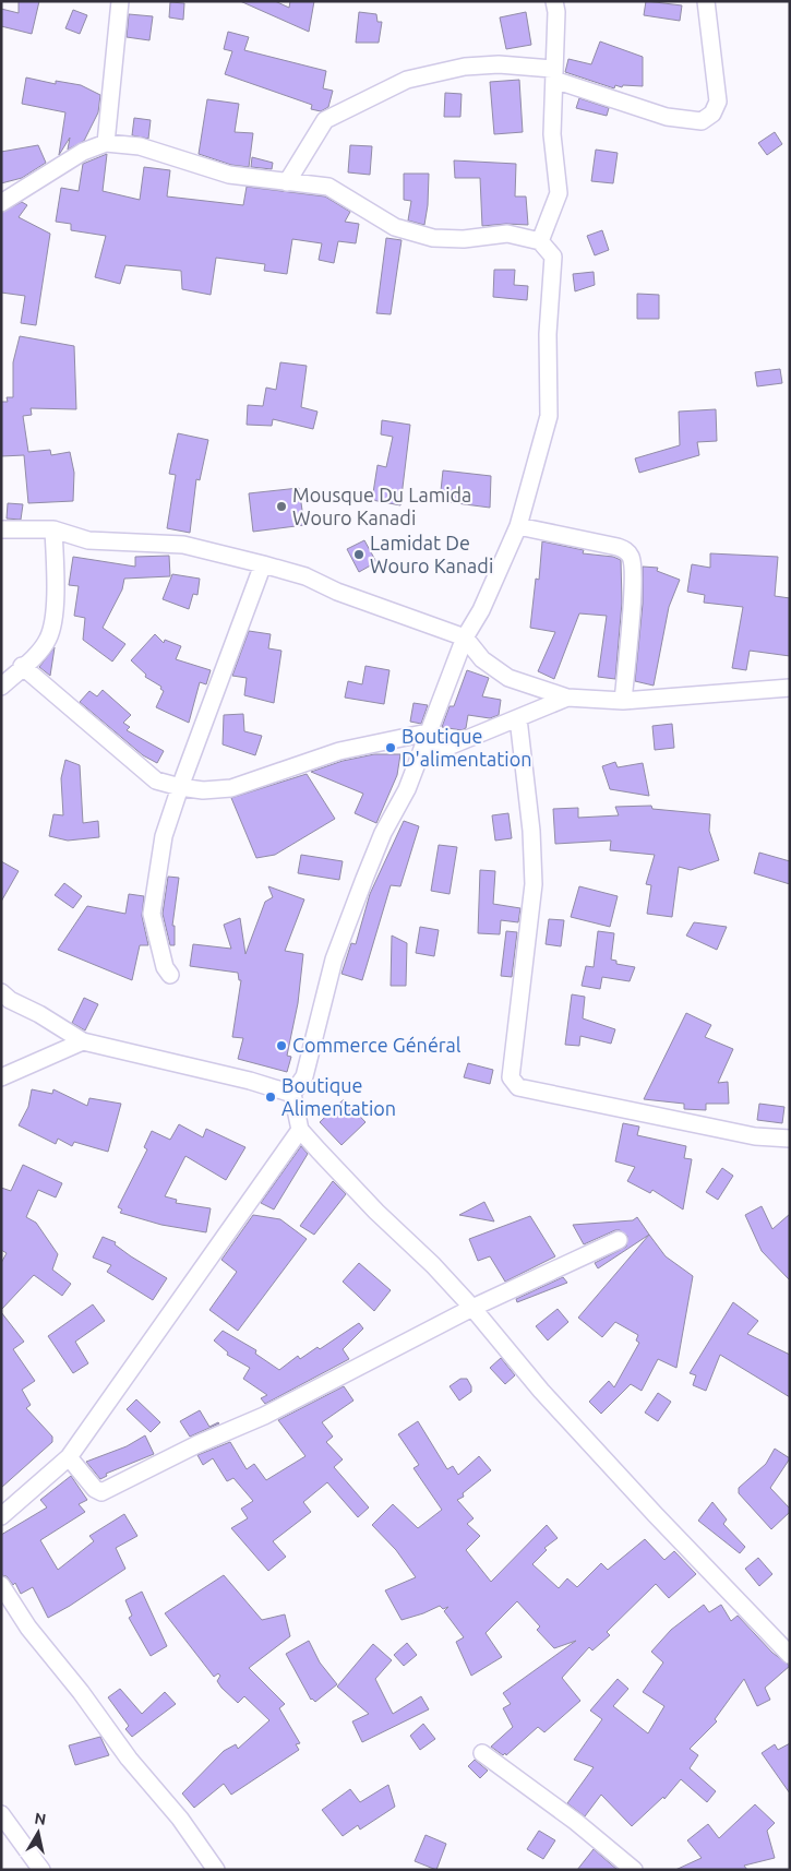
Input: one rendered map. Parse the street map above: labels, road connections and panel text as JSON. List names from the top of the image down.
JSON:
{
  "places": [
    "Mousque Du Lamida Wouro Kanadi",
    "Lamidat De Wouro Kanadi",
    "Boutique D'alimentation",
    "Commerce Général",
    "Boutique Alimentation"
  ],
  "north": "top"
}
